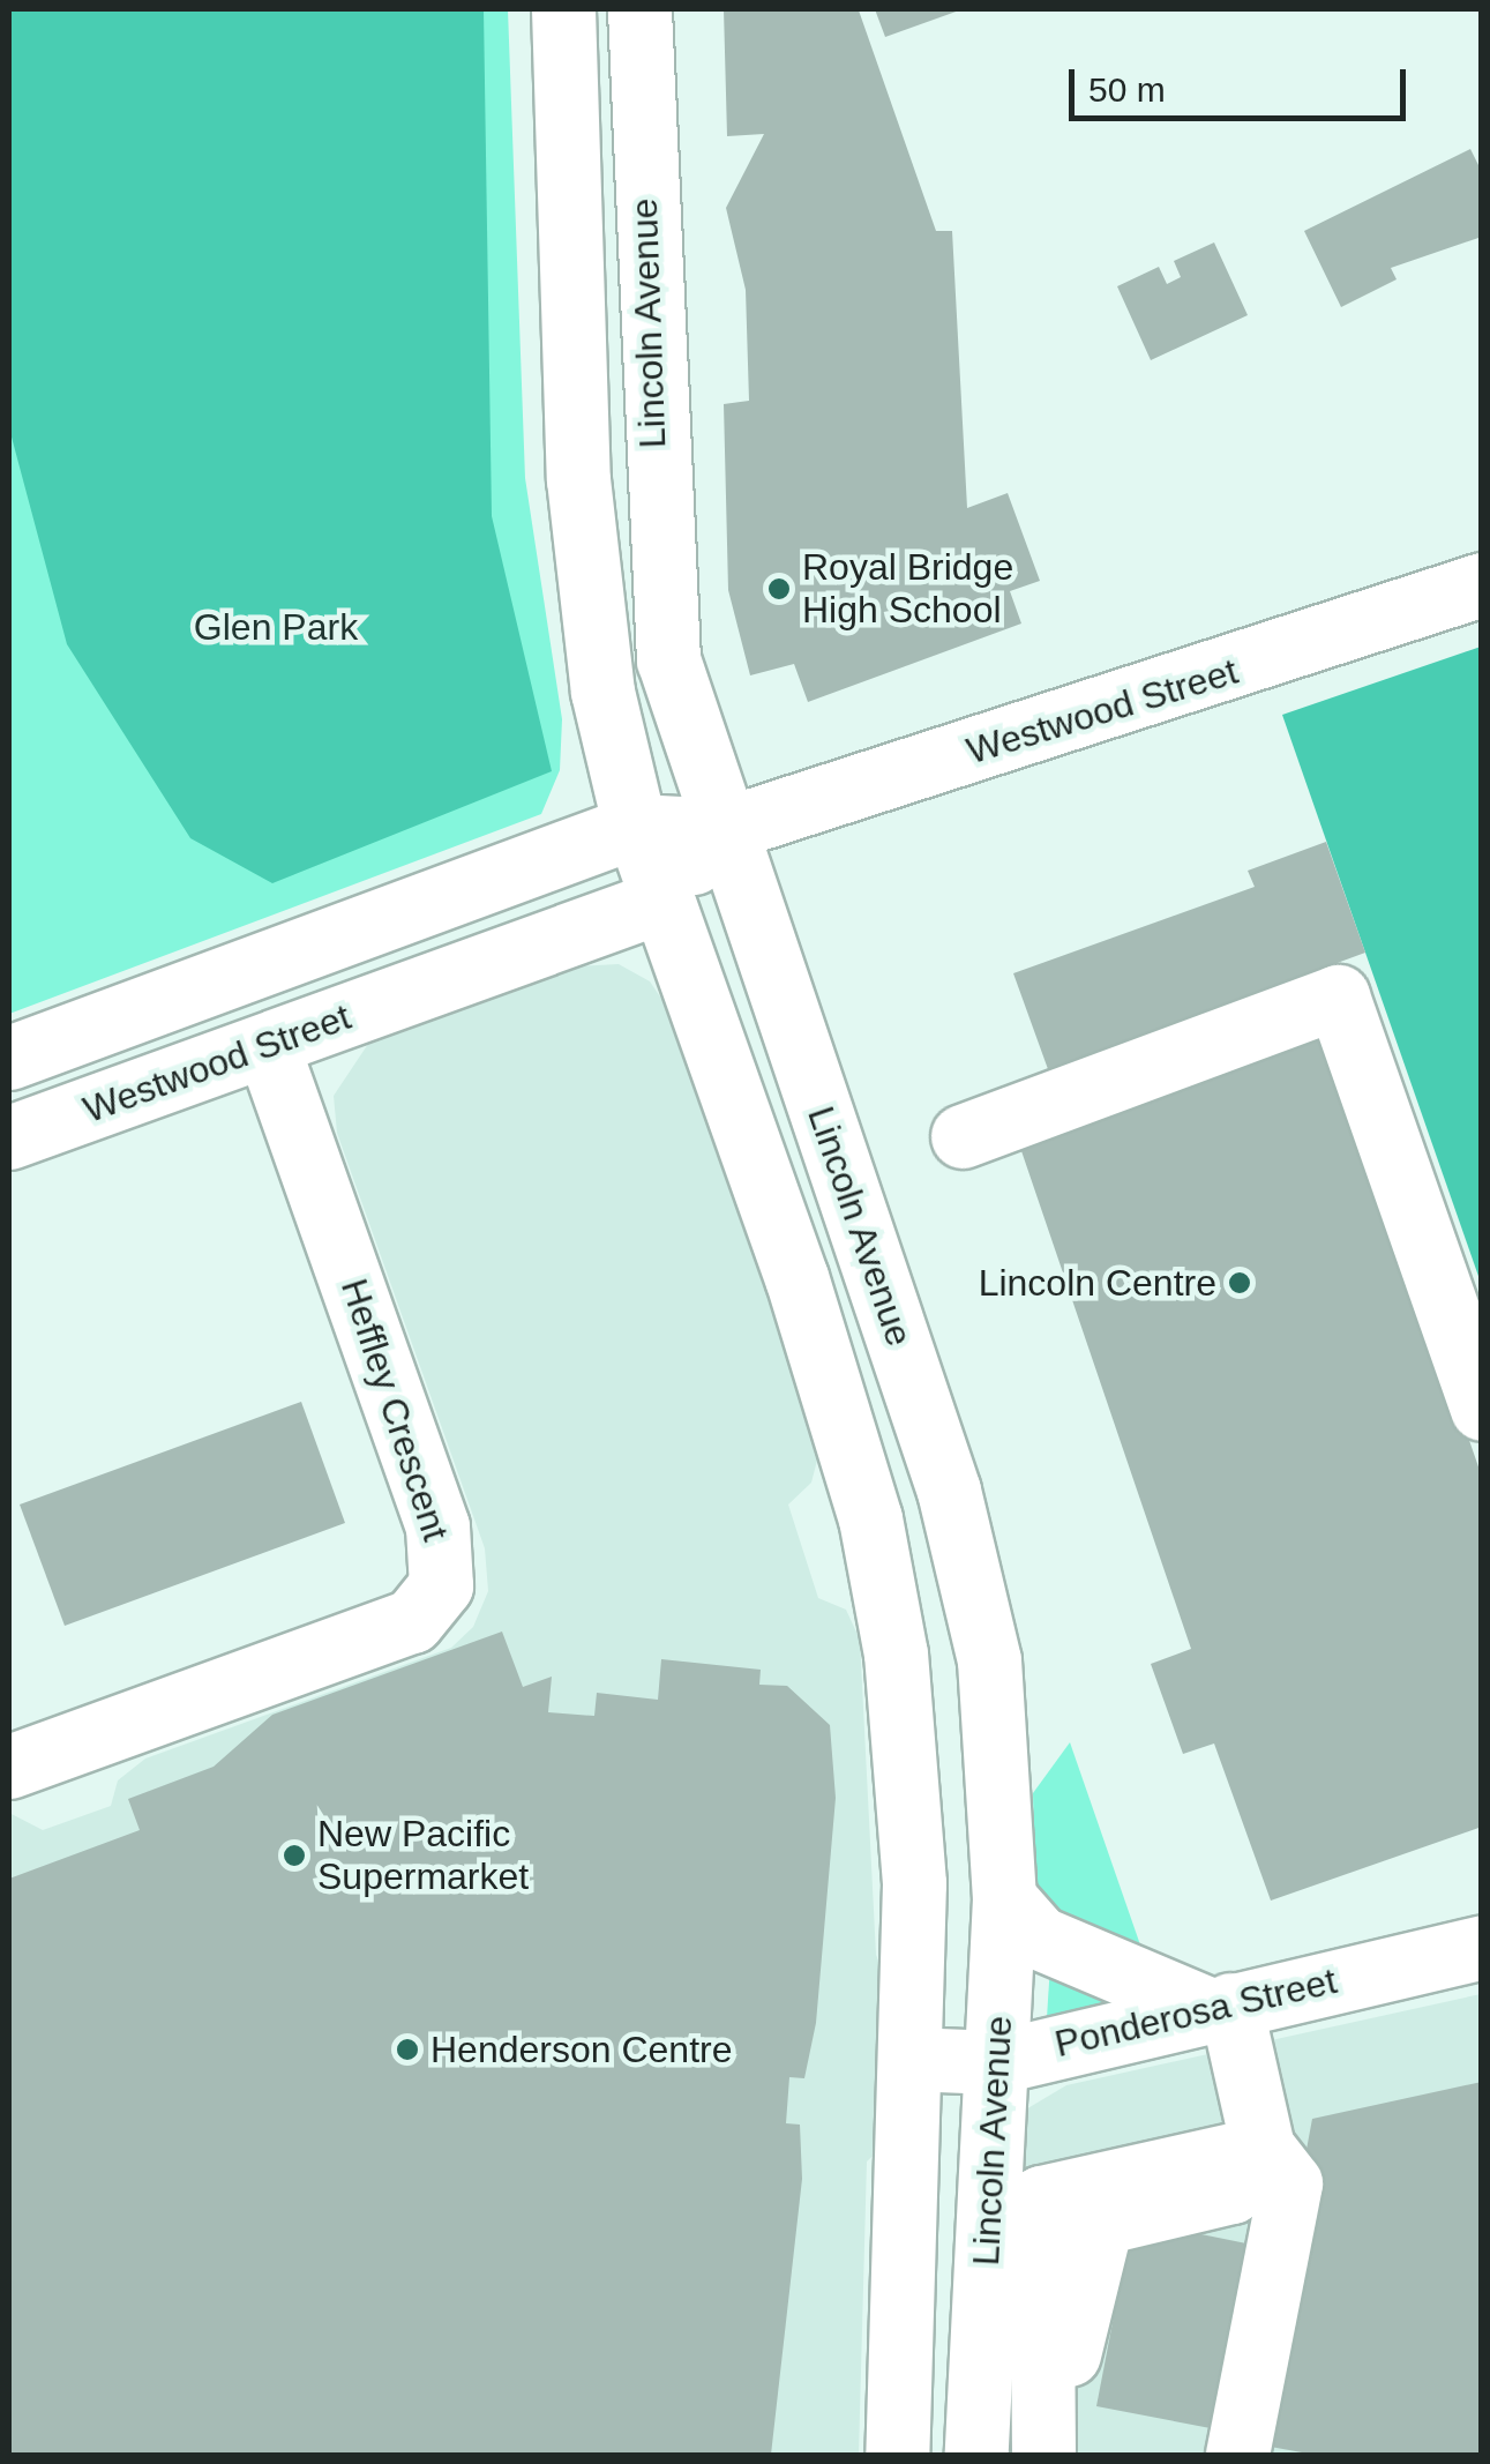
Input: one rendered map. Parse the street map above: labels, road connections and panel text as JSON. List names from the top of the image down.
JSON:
{
  "streets": {
    "main road": [
      "Lincoln Avenue",
      "Westwood Street",
      "Heffley Crescent",
      "Ponderosa Street"
    ]
  },
  "crossings": [
    ["Lincoln Avenue", "Westwood Street"],
    ["Lincoln Avenue", "Ponderosa Street"],
    ["Westwood Street", "Heffley Crescent"]
  ],
  "parks": ["Glen Park"],
  "places": [
    "Royal Bridge High School",
    "Lincoln Centre",
    "New Pacific Supermarket",
    "Henderson Centre"
  ],
  "scale_bar": "50 m"
}
